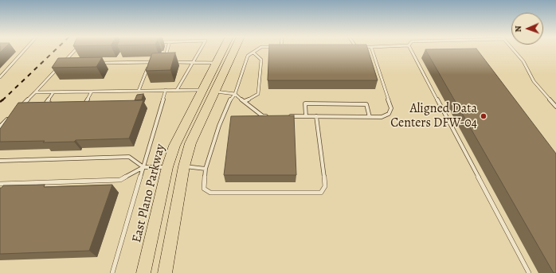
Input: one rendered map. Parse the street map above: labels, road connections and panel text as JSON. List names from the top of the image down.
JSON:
{
  "streets": {
    "main road": ["East Plano Parkway"]
  },
  "places": ["Aligned Data Centers DFW-04"],
  "north": "left"
}
